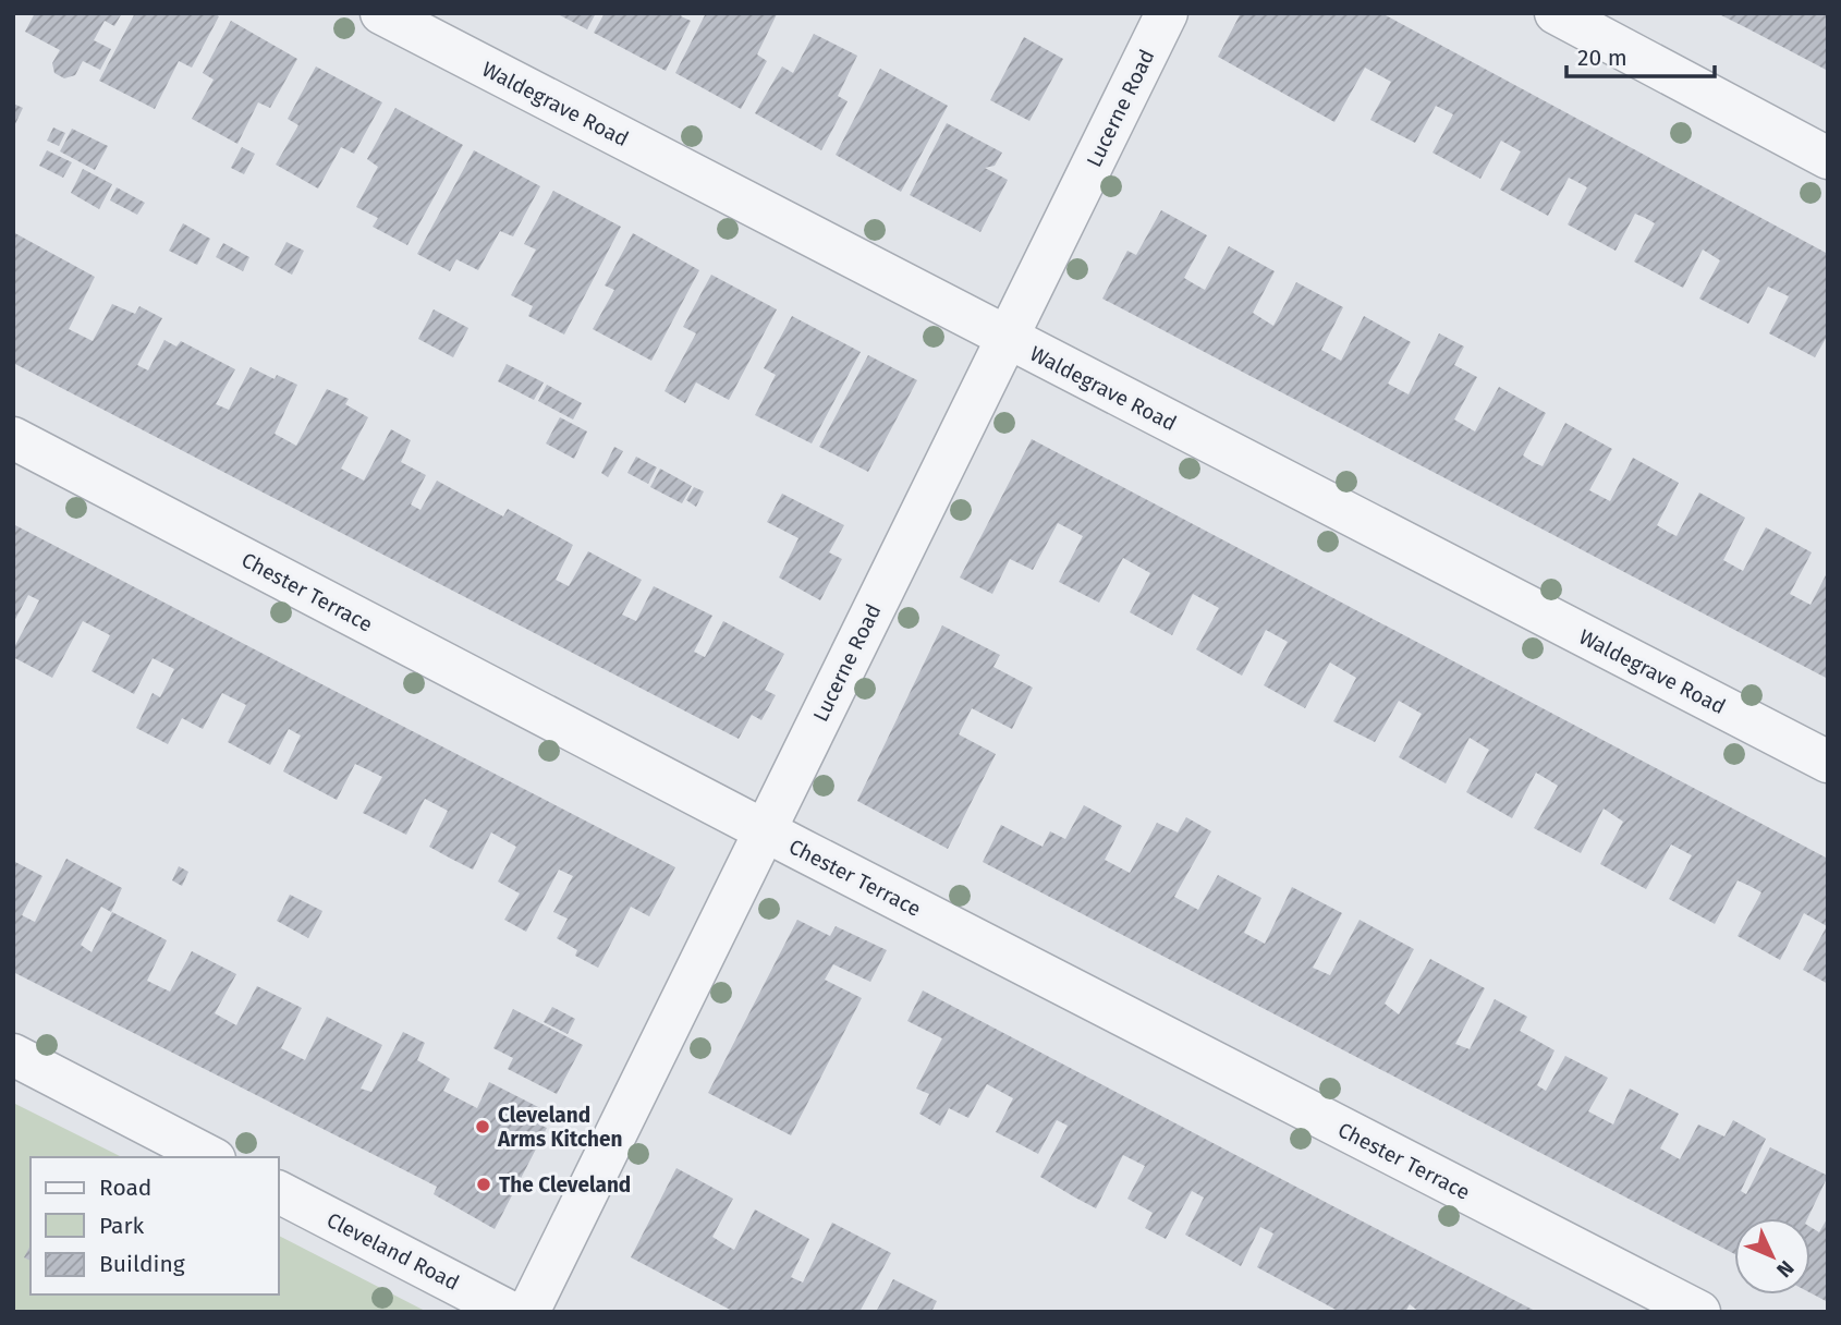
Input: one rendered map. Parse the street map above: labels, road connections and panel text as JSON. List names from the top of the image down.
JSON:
{
  "streets": {
    "street": [
      "Waldegrave Road",
      "Lucerne Road",
      "Chester Terrace",
      "Cleveland Road"
    ]
  },
  "crossings": [
    ["Waldegrave Road", "Lucerne Road"],
    ["Lucerne Road", "Chester Terrace"]
  ],
  "places": ["Cleveland Arms Kitchen", "The Cleveland"],
  "legend": ["Road", "Park", "Building"],
  "scale_bar": "20 m",
  "north": "bottom right"
}
